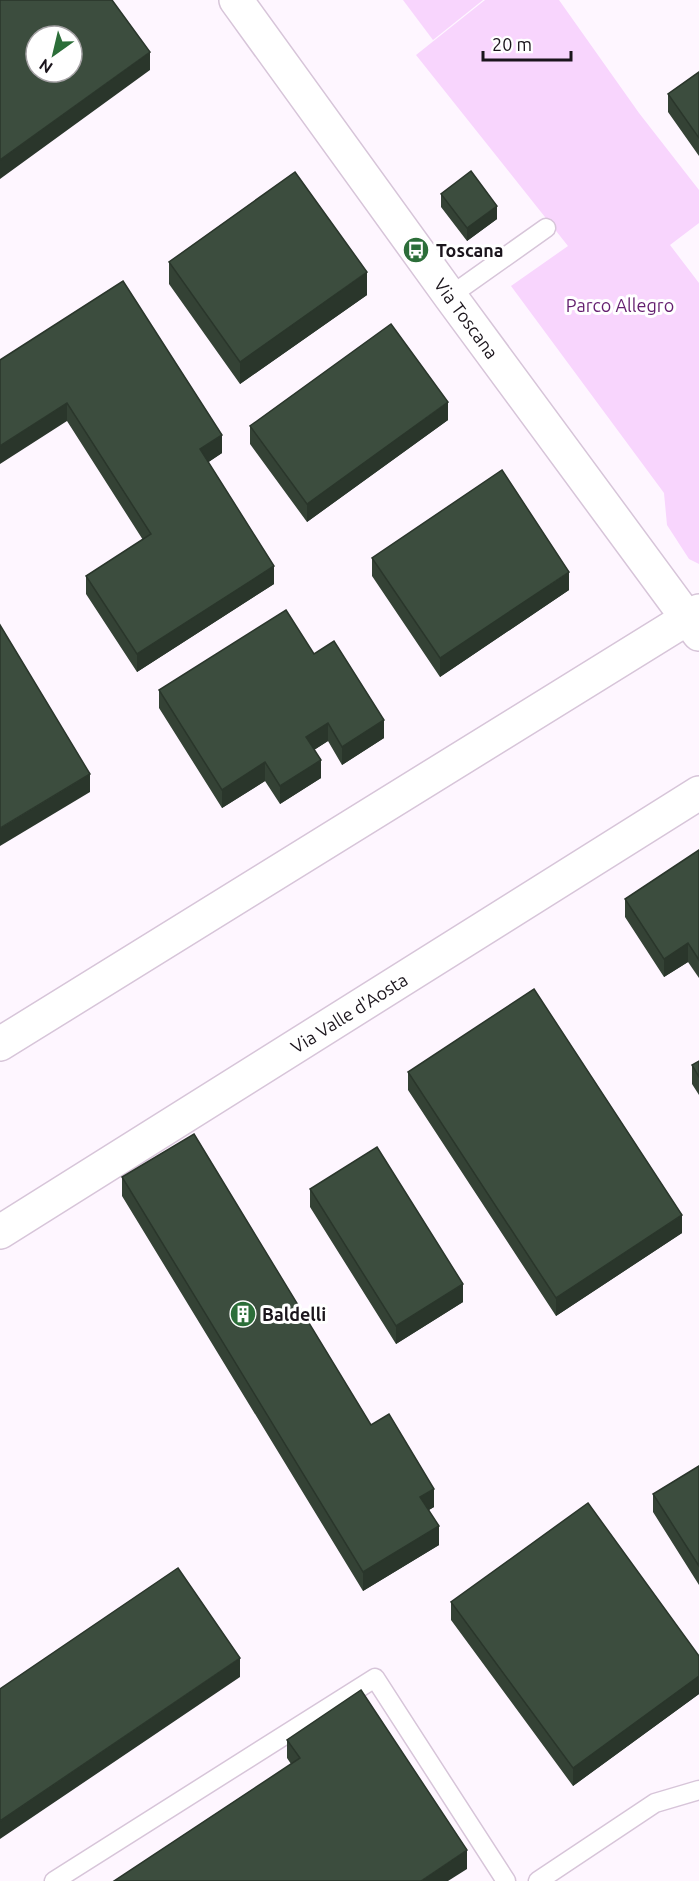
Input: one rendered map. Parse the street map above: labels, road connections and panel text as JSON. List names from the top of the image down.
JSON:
{
  "streets": {
    "street": ["Via Toscana", "Via Valle d'Aosta"]
  },
  "parks": ["Parco Allegro"],
  "places": {
    "bus stop": ["Toscana"],
    "building": ["Baldelli"]
  },
  "scale_bar": "20 m",
  "north": "bottom left"
}
